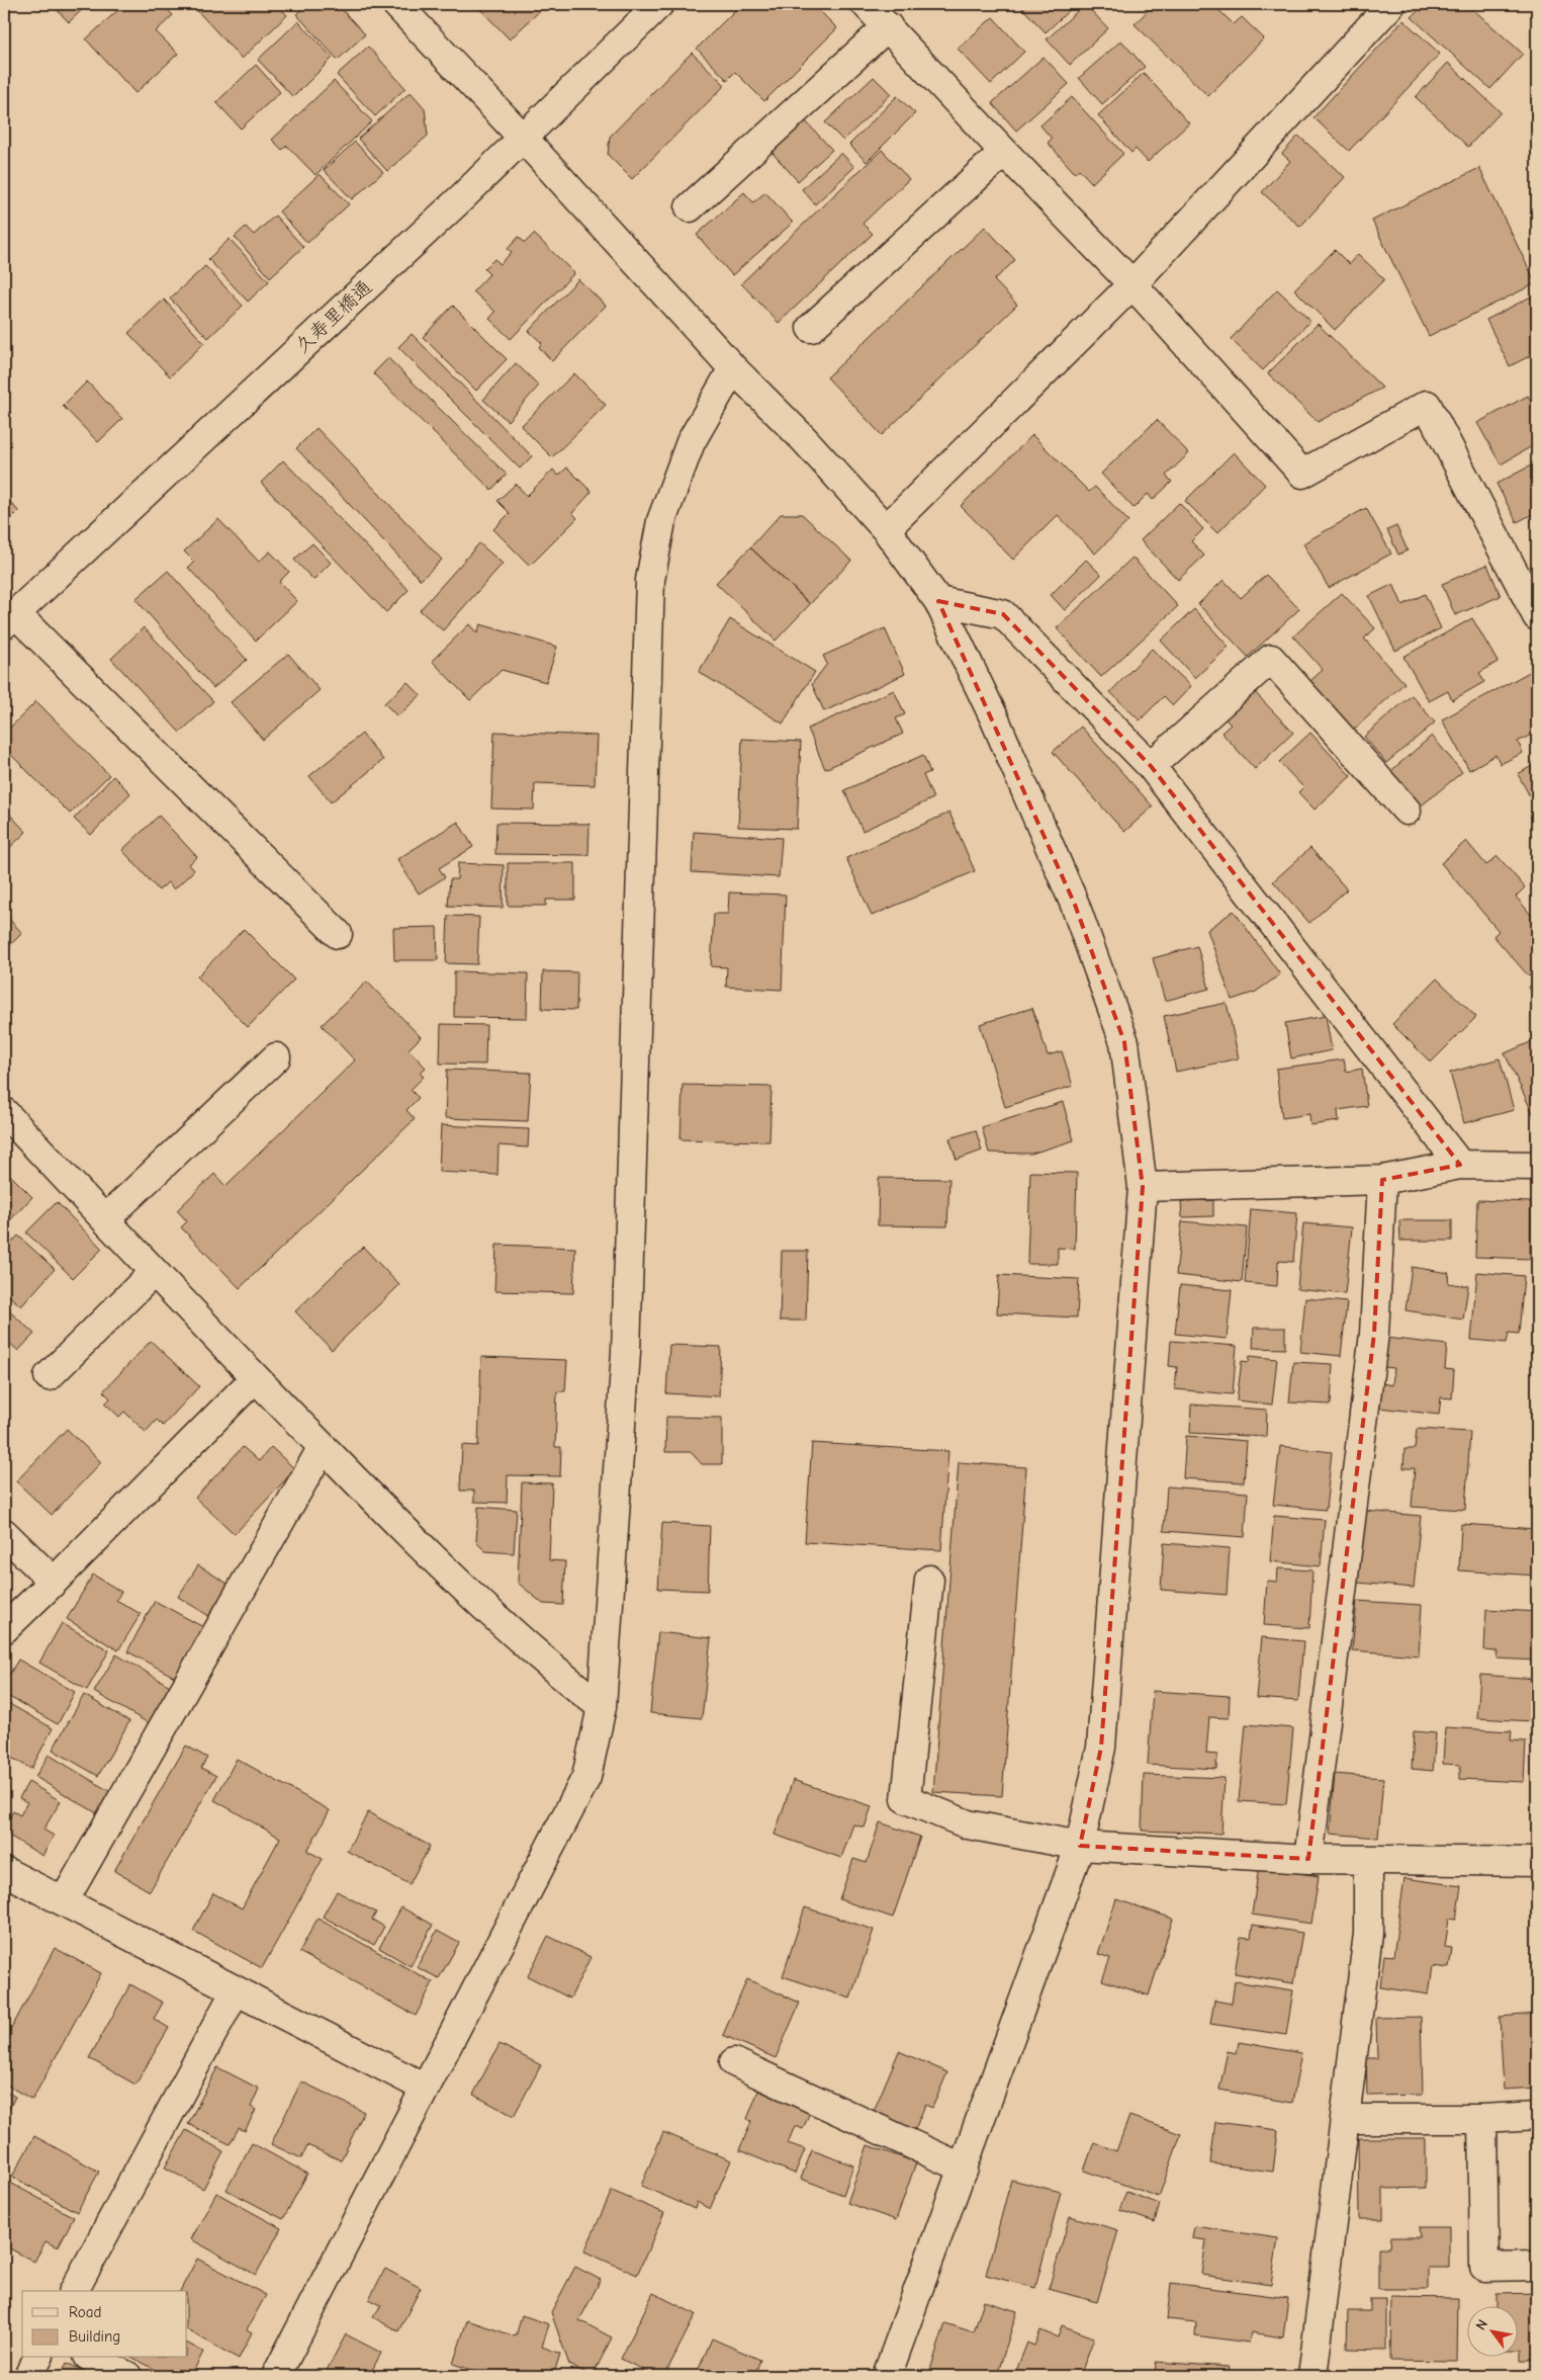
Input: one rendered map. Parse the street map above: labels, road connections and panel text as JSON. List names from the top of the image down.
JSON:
{
  "streets": {
    "street": ["久寿里橋通"]
  },
  "legend": ["Road", "Building"],
  "north": "top left"
}
